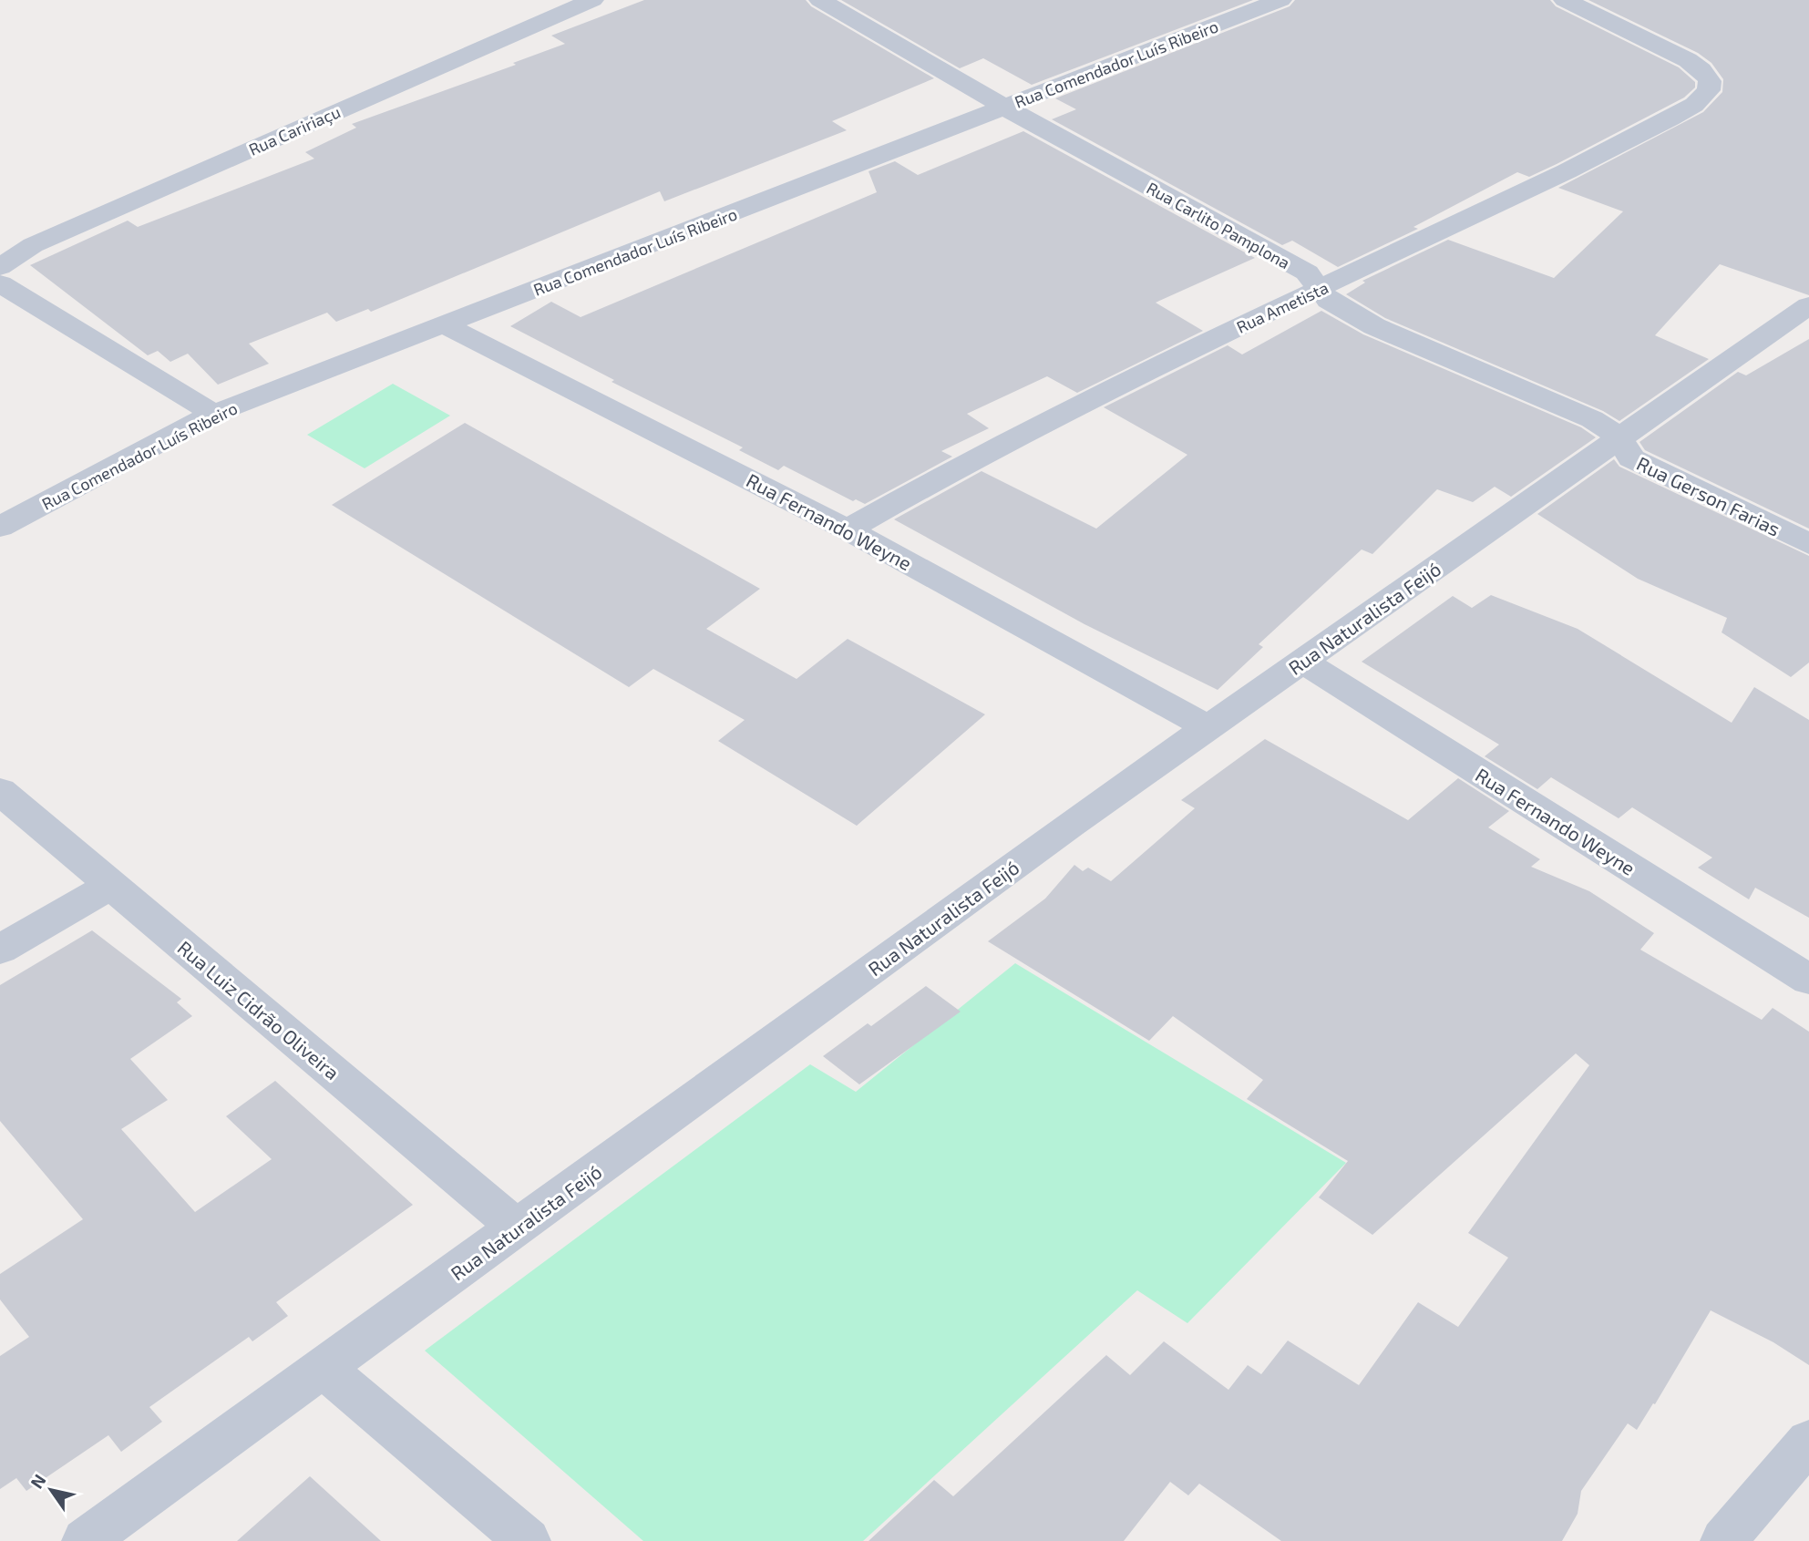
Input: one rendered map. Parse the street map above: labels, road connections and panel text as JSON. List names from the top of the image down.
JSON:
{
  "streets": {
    "street": [
      "Rua Comendador Luís Ribeiro",
      "Rua Caririaçu",
      "Rua Carlito Pamplona",
      "Rua Ametista",
      "Rua Gerson Farias",
      "Rua Fernando Weyne",
      "Rua Naturalista Feijó",
      "Rua Luiz Cidrão Oliveira"
    ]
  },
  "crossings": [
    ["Rua Comendador Luís Ribeiro", "Rua Carlito Pamplona"],
    ["Rua Comendador Luís Ribeiro", "Rua Fernando Weyne"],
    ["Rua Carlito Pamplona", "Rua Ametista"],
    ["Rua Carlito Pamplona", "Rua Gerson Farias"],
    ["Rua Carlito Pamplona", "Rua Naturalista Feijó"],
    ["Rua Ametista", "Rua Fernando Weyne"],
    ["Rua Gerson Farias", "Rua Naturalista Feijó"],
    ["Rua Fernando Weyne", "Rua Naturalista Feijó"],
    ["Rua Naturalista Feijó", "Rua Luiz Cidrão Oliveira"]
  ],
  "north": "top left"
}
